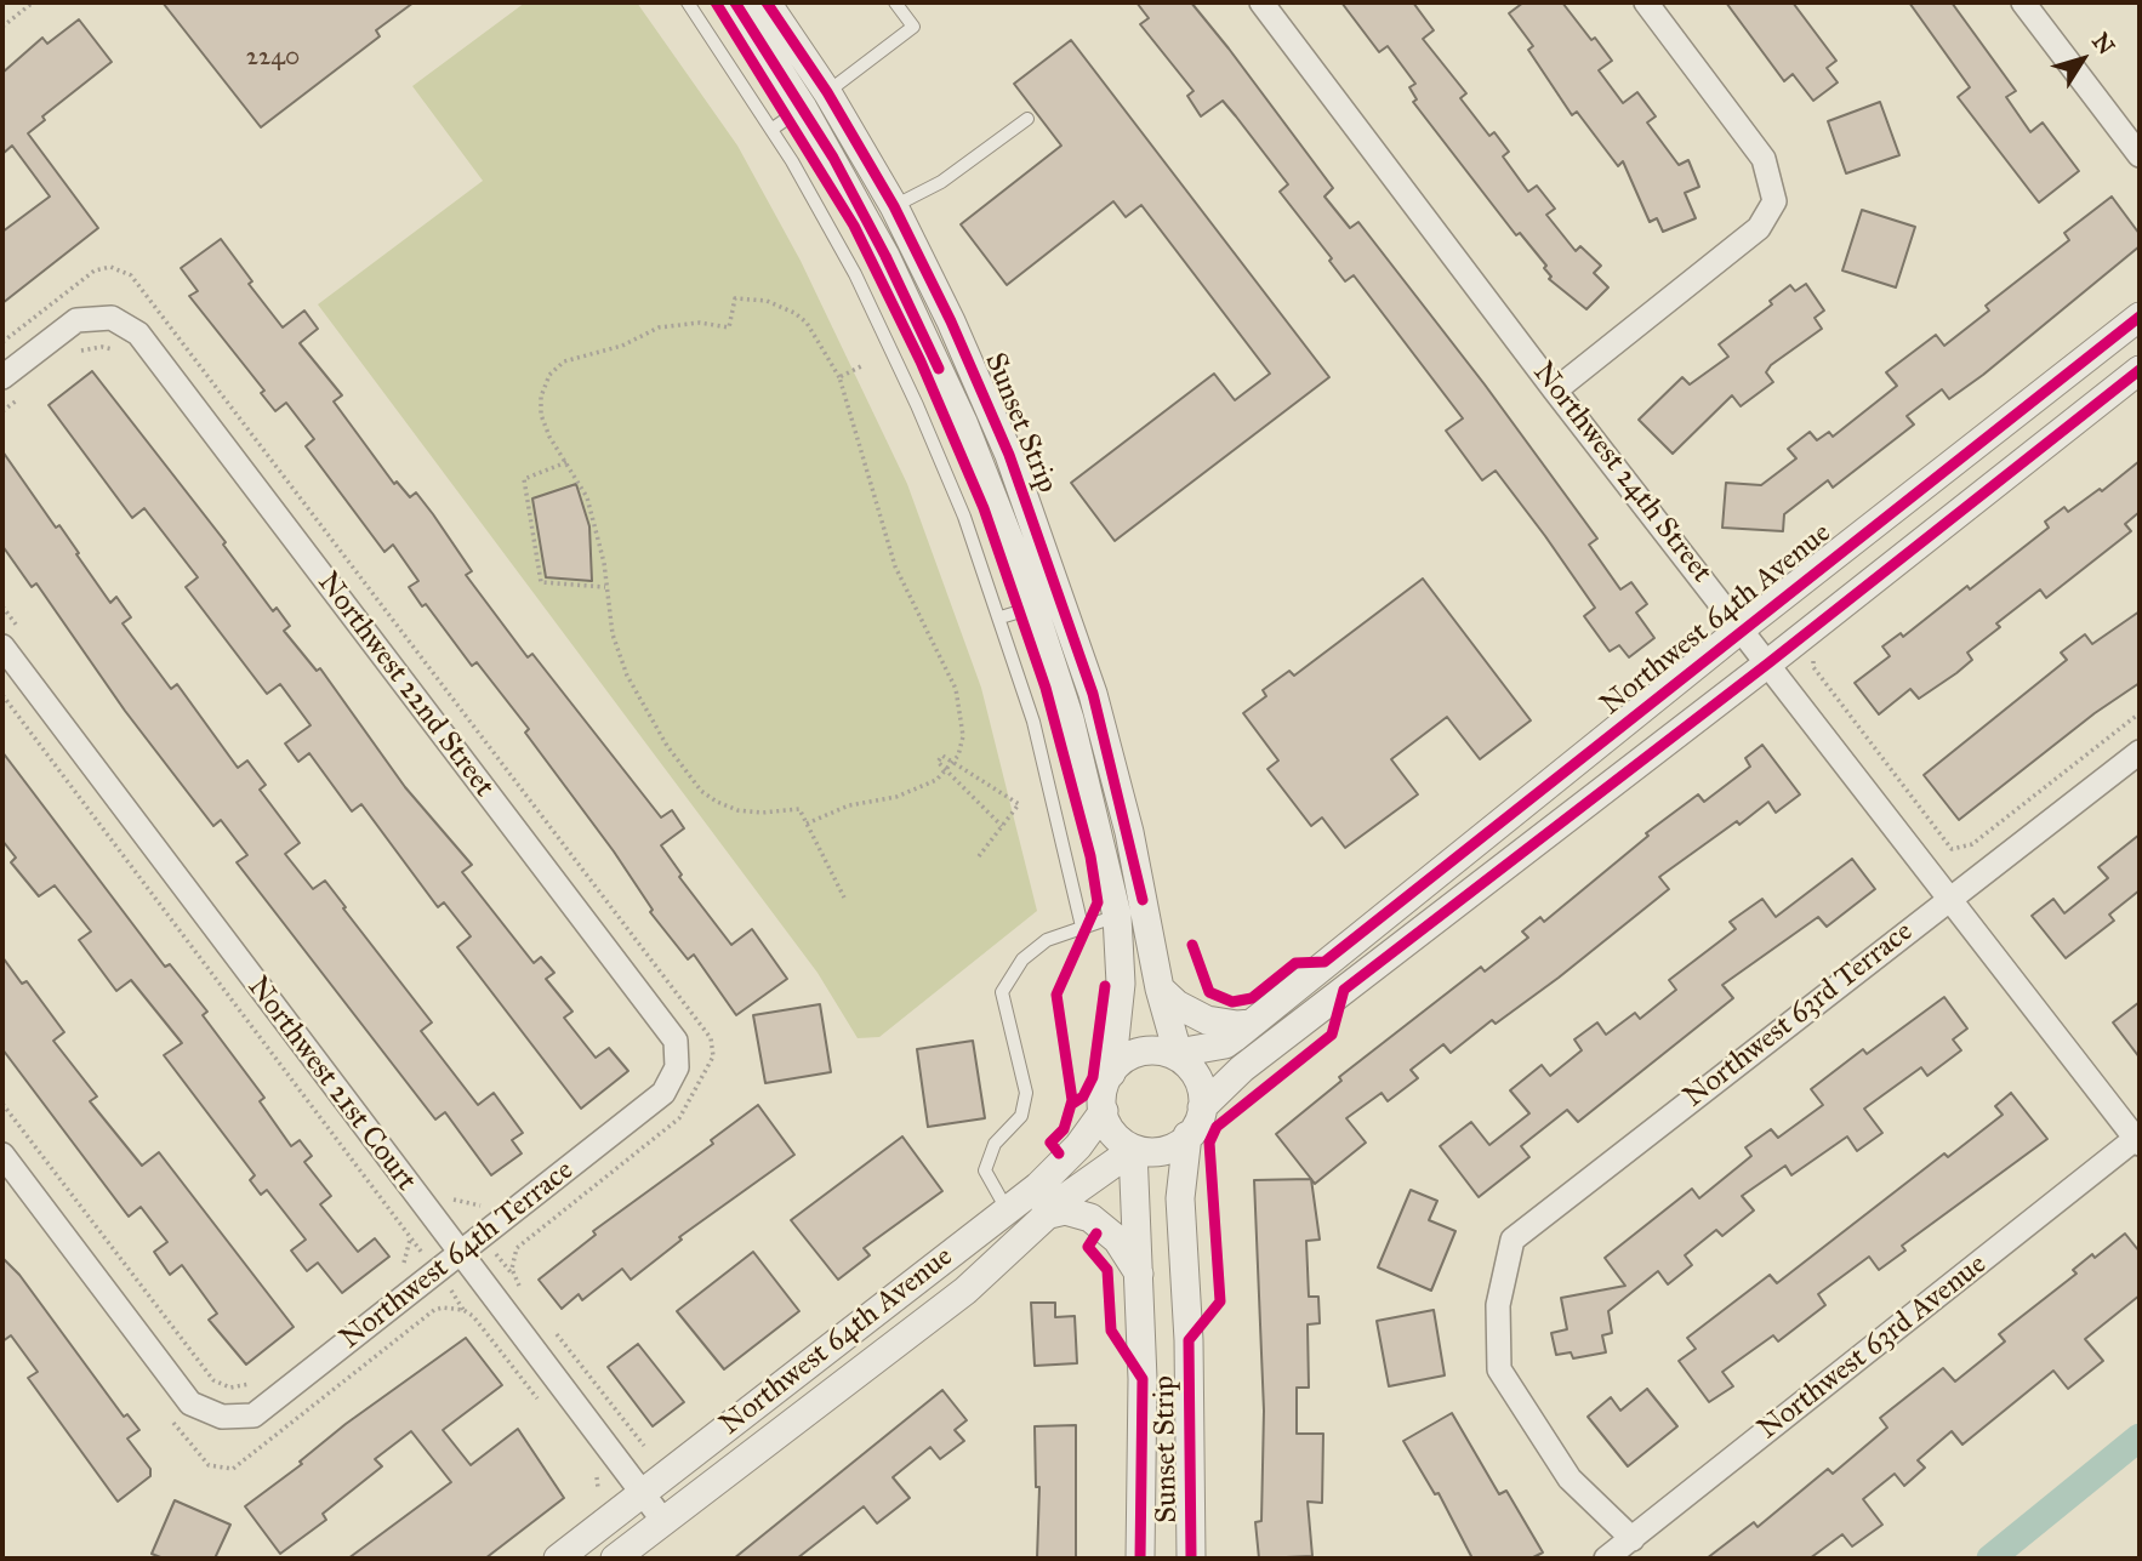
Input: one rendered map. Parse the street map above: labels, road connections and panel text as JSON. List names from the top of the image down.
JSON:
{
  "streets": {
    "street": [
      "Sunset Strip",
      "Northwest 24th Street",
      "Northwest 64th Avenue",
      "Northwest 22nd Street",
      "Northwest 63rd Terrace",
      "Northwest 21st Court",
      "Northwest 64th Terrace",
      "Northwest 63rd Avenue"
    ]
  },
  "crossings": [
    ["Sunset Strip", "Northwest 64th Avenue"],
    ["Northwest 24th Street", "Northwest 64th Avenue"],
    ["Northwest 24th Street", "Northwest 63rd Terrace"],
    ["Northwest 24th Street", "Northwest 63rd Avenue"],
    ["Northwest 64th Avenue", "Northwest 21st Court"],
    ["Northwest 22nd Street", "Northwest 64th Terrace"],
    ["Northwest 63rd Terrace", "Northwest 63rd Avenue"],
    ["Northwest 21st Court", "Northwest 64th Terrace"]
  ],
  "house_numbers": ["2240"],
  "north": "top right"
}
